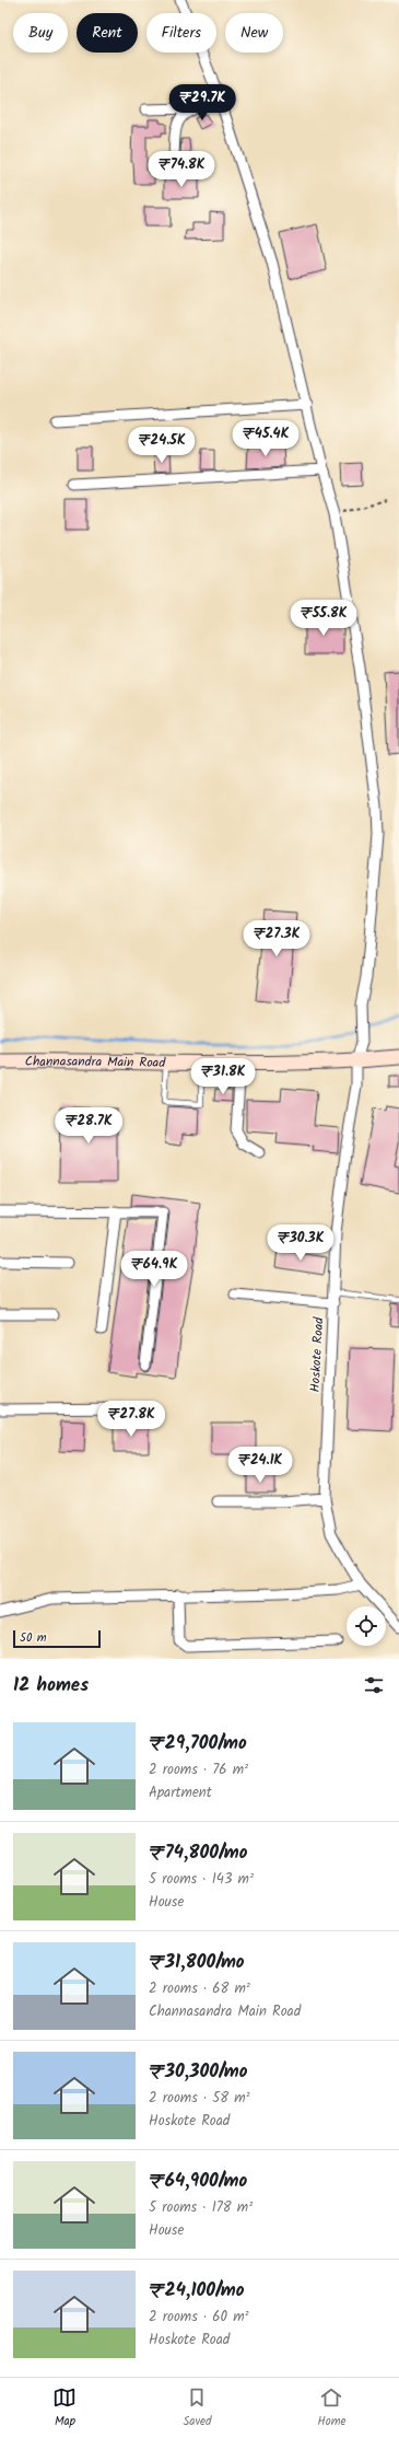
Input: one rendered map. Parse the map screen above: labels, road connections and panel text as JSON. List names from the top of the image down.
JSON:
{
  "streets": {
    "main road": ["Channasandra Main Road"],
    "street": ["Hoskote Road"]
  },
  "crossings": [
    ["Channasandra Main Road", "Hoskote Road"]
  ],
  "scale_bar": "50 m",
  "page": {
    "chip": [
      "Buy",
      "Rent",
      "Filters",
      "New"
    ],
    "price": [
      "₹29.7K",
      "₹74.8K",
      "₹45.4K",
      "₹24.5K",
      "₹55.8K",
      "₹27.3K",
      "₹31.8K",
      "₹28.7K",
      "₹30.3K",
      "₹64.9K",
      "₹27.8K",
      "₹24.1K"
    ],
    "scale": "50 m",
    "heading": "12 homes",
    "list": [
      {
        "name": "₹29,700/mo",
        "note": "2 rooms · 76 m² · Apartment"
      },
      {
        "name": "₹74,800/mo",
        "note": "5 rooms · 143 m² · House"
      },
      {
        "name": "₹31,800/mo",
        "note": "2 rooms · 68 m² · Channasandra Main Road"
      },
      {
        "name": "₹30,300/mo",
        "note": "2 rooms · 58 m² · Hoskote Road"
      },
      {
        "name": "₹64,900/mo",
        "note": "5 rooms · 178 m² · House"
      },
      {
        "name": "₹24,100/mo",
        "note": "2 rooms · 60 m² · Hoskote Road"
      }
    ],
    "tabs": ["Map", "Saved", "Home"]
  }
}
